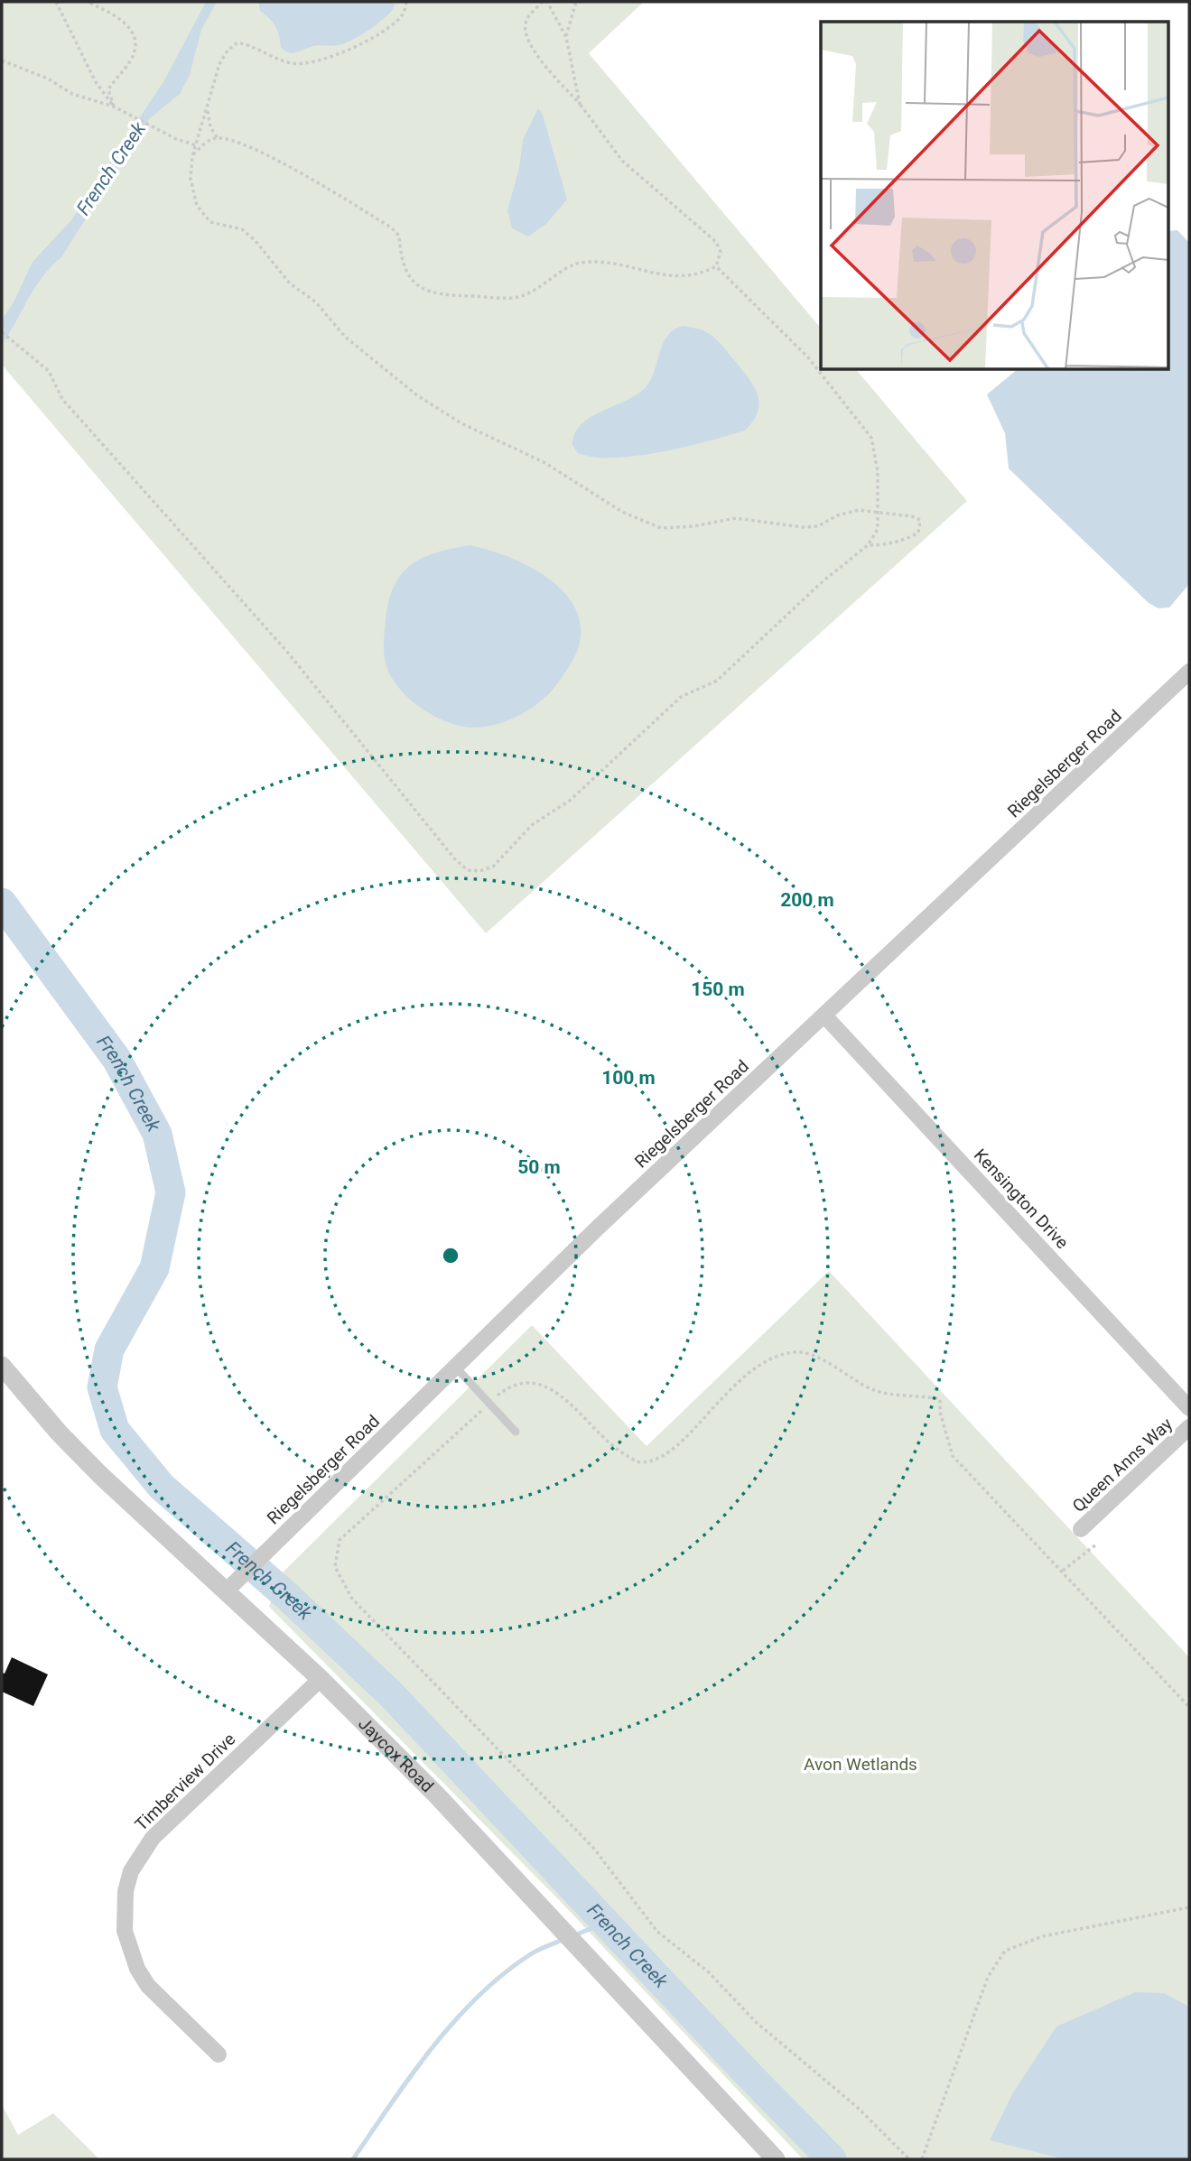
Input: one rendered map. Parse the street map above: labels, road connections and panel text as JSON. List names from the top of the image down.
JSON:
{
  "streets": {
    "street": [
      "Riegelsberger Road",
      "Kensington Drive",
      "Queen Anns Way",
      "Jaycox Road",
      "Timberview Drive"
    ]
  },
  "crossings": [
    ["Riegelsberger Road", "Kensington Drive"],
    ["Riegelsberger Road", "Jaycox Road"],
    ["Jaycox Road", "Timberview Drive"]
  ],
  "water": ["French Creek"],
  "parks": ["Avon Wetlands"],
  "rings": [
    "200 m",
    "150 m",
    "100 m",
    "50 m"
  ]
}
